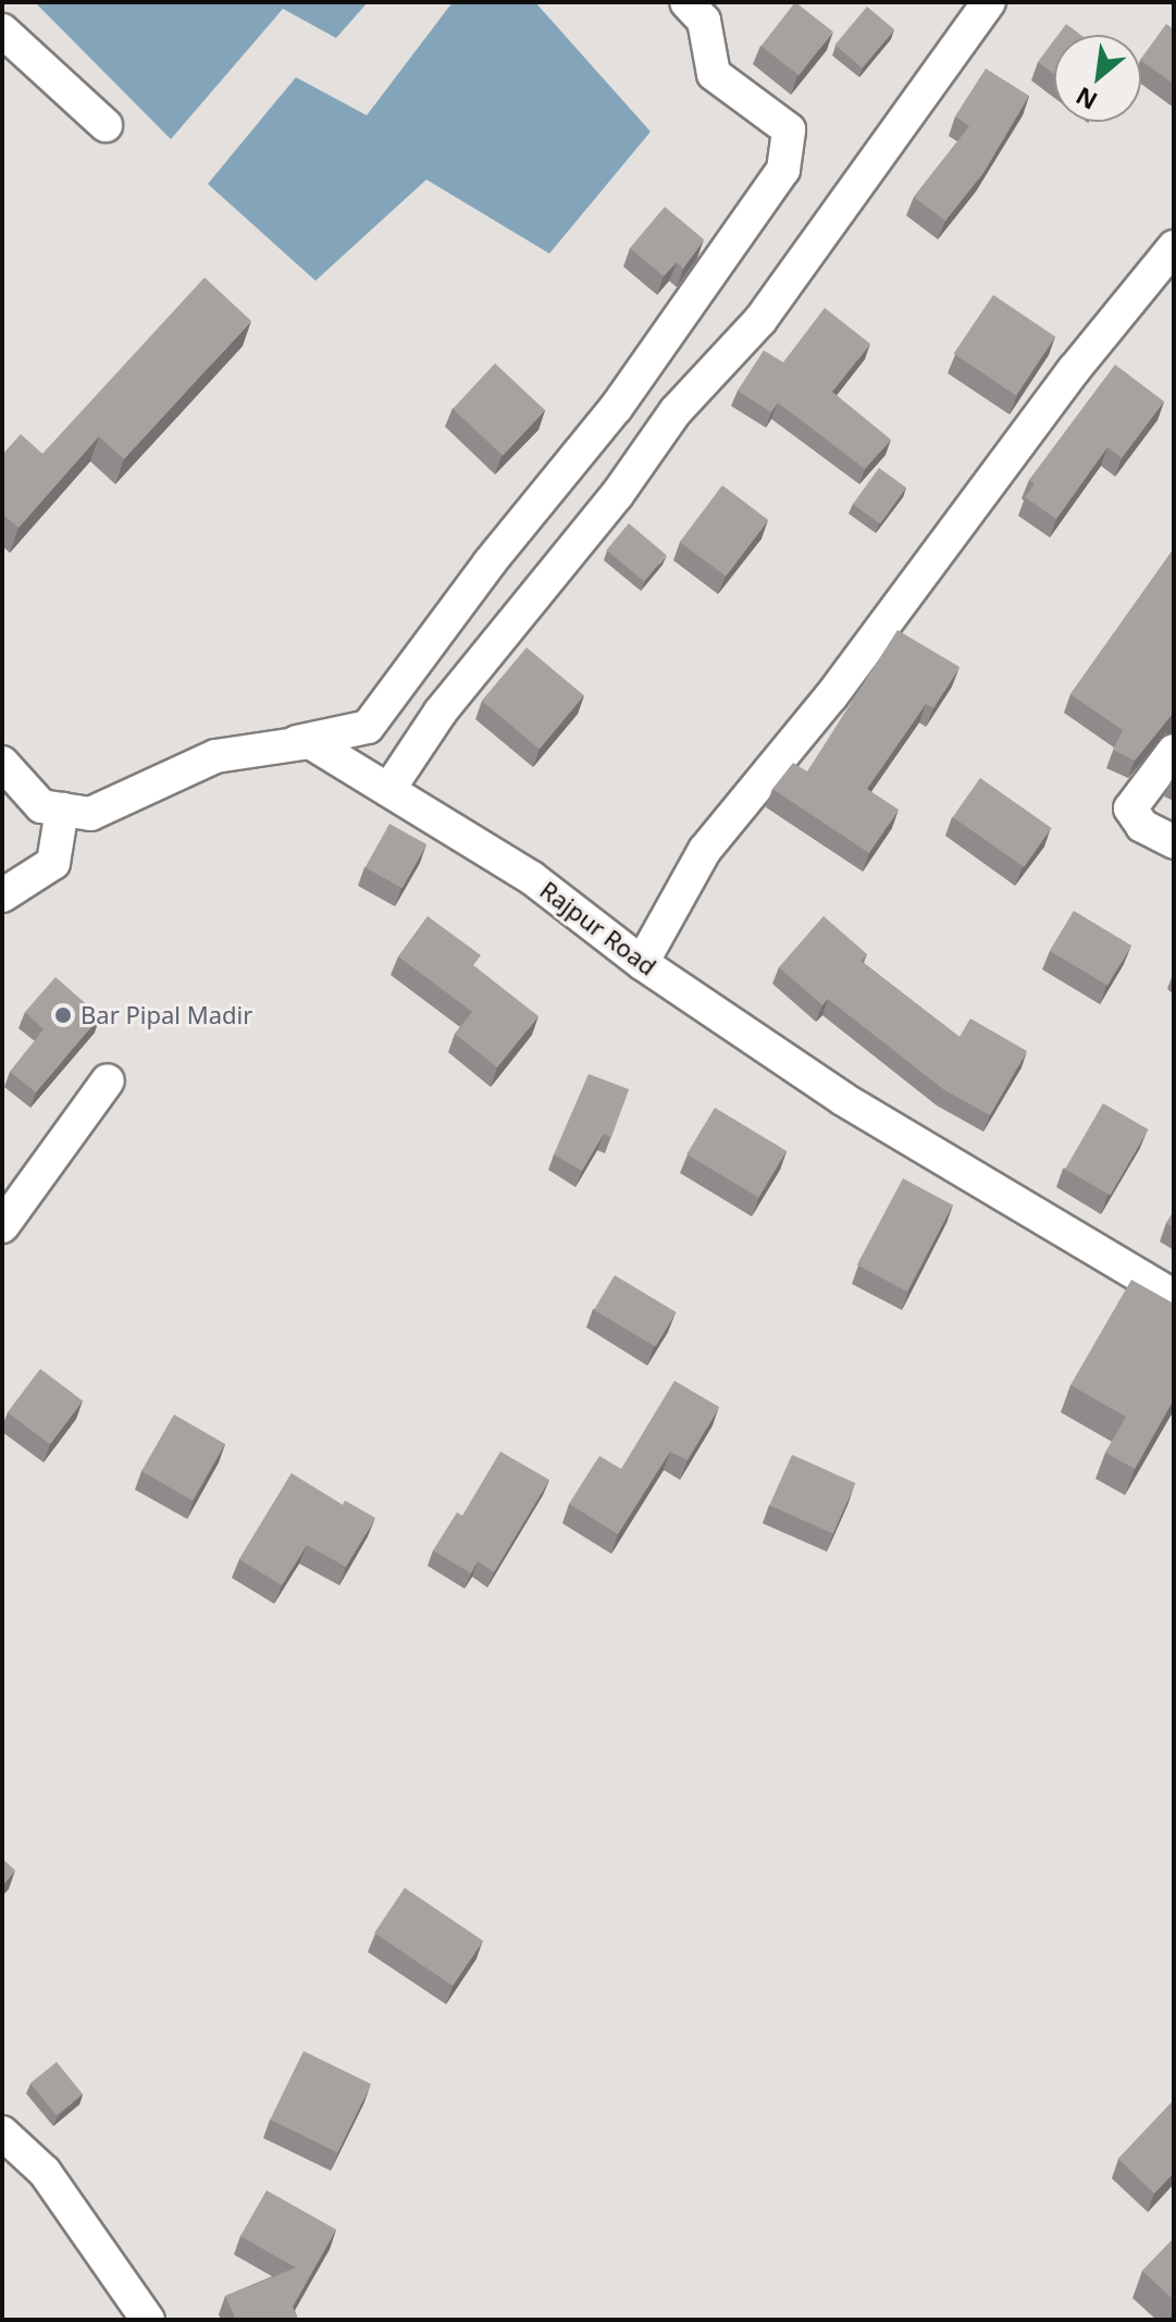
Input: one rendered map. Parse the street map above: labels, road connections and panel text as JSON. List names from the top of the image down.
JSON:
{
  "streets": {
    "street": ["Rajpur Road"]
  },
  "places": ["Bar Pipal Madir"],
  "north": "bottom left"
}
